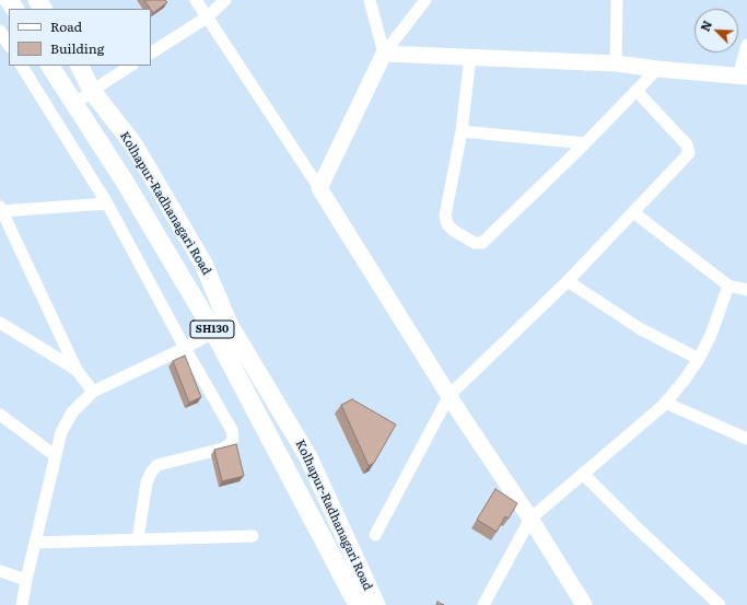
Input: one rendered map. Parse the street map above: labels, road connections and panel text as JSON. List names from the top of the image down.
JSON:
{
  "streets": {
    "main road": ["Kolhapur-Radhanagari Road", "SH130"]
  },
  "crossings": [
    ["Kolhapur-Radhanagari Road", "SH130"]
  ],
  "legend": ["Road", "Building"],
  "north": "top left"
}
